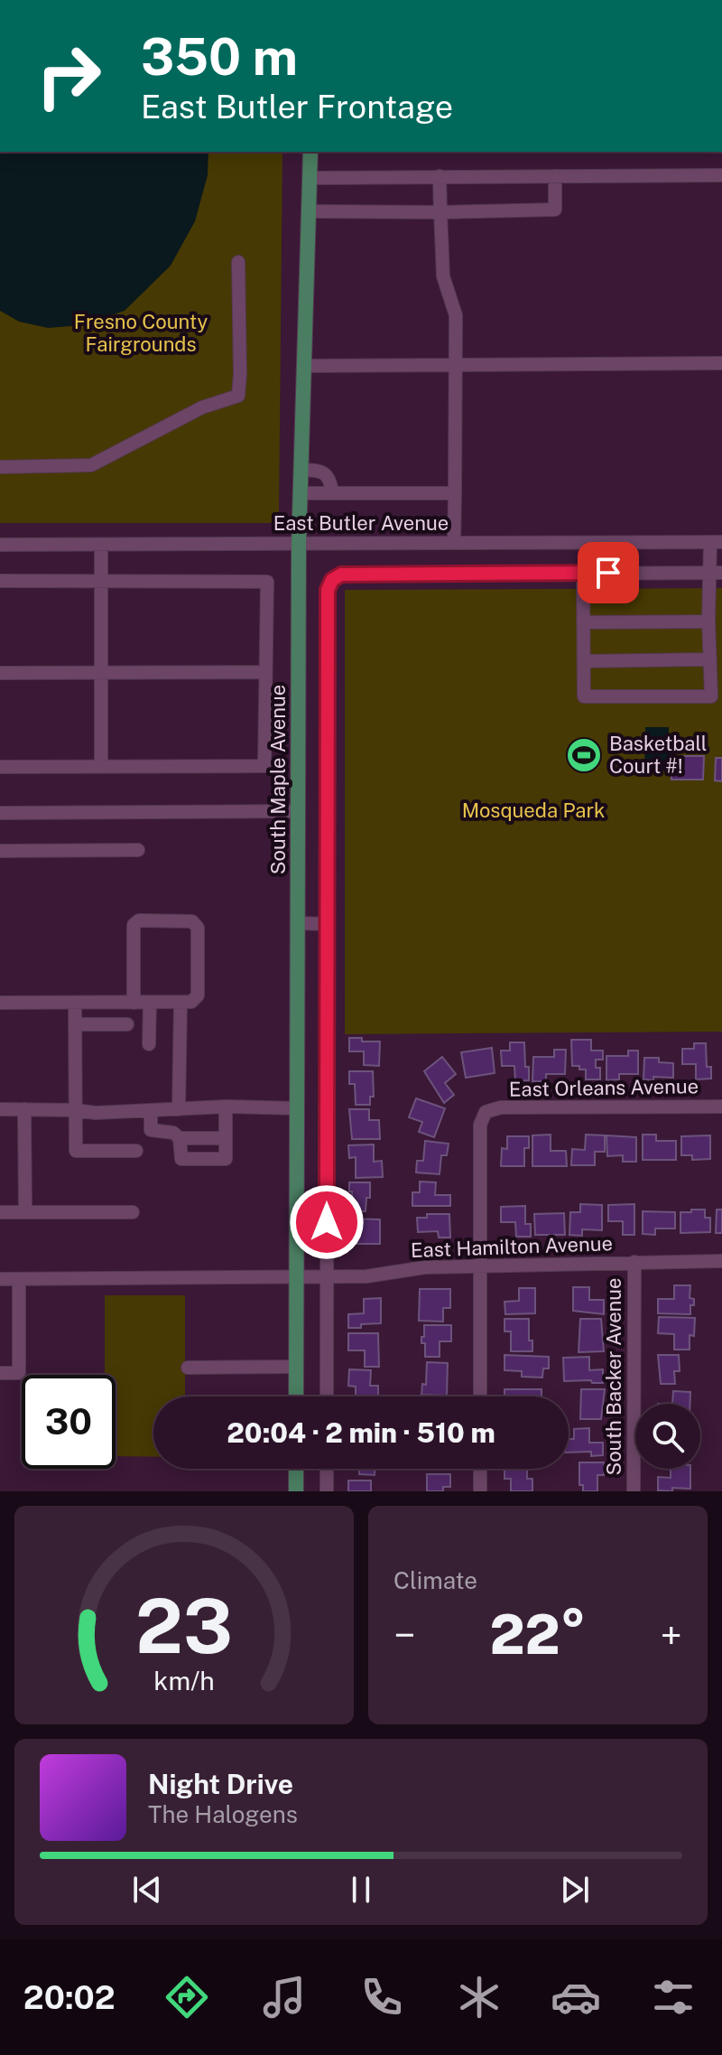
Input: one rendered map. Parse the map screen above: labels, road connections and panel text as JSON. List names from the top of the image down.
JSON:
{
  "streets": {
    "main road": ["South Maple Avenue"],
    "street": [
      "East Butler Avenue",
      "East Orleans Avenue",
      "East Hamilton Avenue",
      "South Backer Avenue"
    ]
  },
  "crossings": [
    ["East Butler Avenue", "South Maple Avenue"],
    ["South Maple Avenue", "East Hamilton Avenue"],
    ["East Orleans Avenue", "East Hamilton Avenue"],
    ["East Hamilton Avenue", "South Backer Avenue"]
  ],
  "parks": ["Fresno County Fairgrounds", "Mosqueda Park"],
  "places": {
    "sports": ["Basketball Court #!"]
  },
  "page": {
    "turn": ["350 m", "East Butler Frontage"],
    "limit": "30",
    "trip": "20:04 · 2 min · 510 m",
    "tile": "Climate",
    "heat": ["−", "22°", "+"],
    "song": ["Night Drive", "The Halogens"],
    "tabs": "20:02",
    "gauge": ["23", "km/h"]
  }
}
